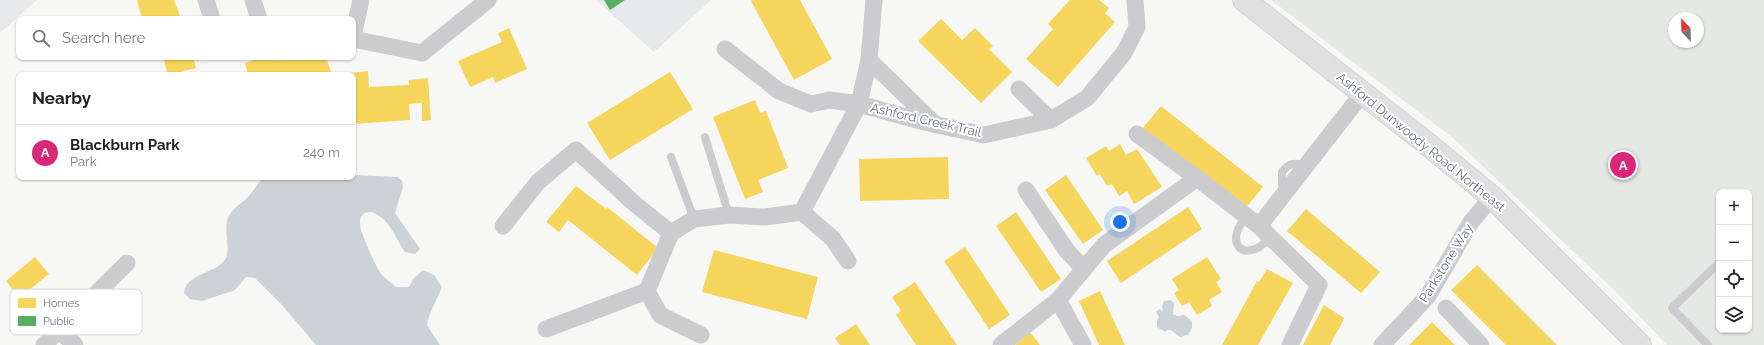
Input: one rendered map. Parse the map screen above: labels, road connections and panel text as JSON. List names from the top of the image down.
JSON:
{
  "streets": {
    "main road": ["Ashford Dunwoody Road Northeast"],
    "street": ["Ashford Creek Trail", "Parkstone Way"]
  },
  "crossings": [
    ["Ashford Dunwoody Road Northeast", "Parkstone Way"]
  ],
  "legend": ["Homes", "Public"],
  "north": "top",
  "page": {
    "search": "Search here",
    "heading": "Nearby",
    "list": [
      {
        "mark": "A",
        "name": "Blackburn Park",
        "note": "Park",
        "value": "240 m"
      }
    ],
    "pins": "A",
    "map_buttons": ["+", "−"]
  }
}
